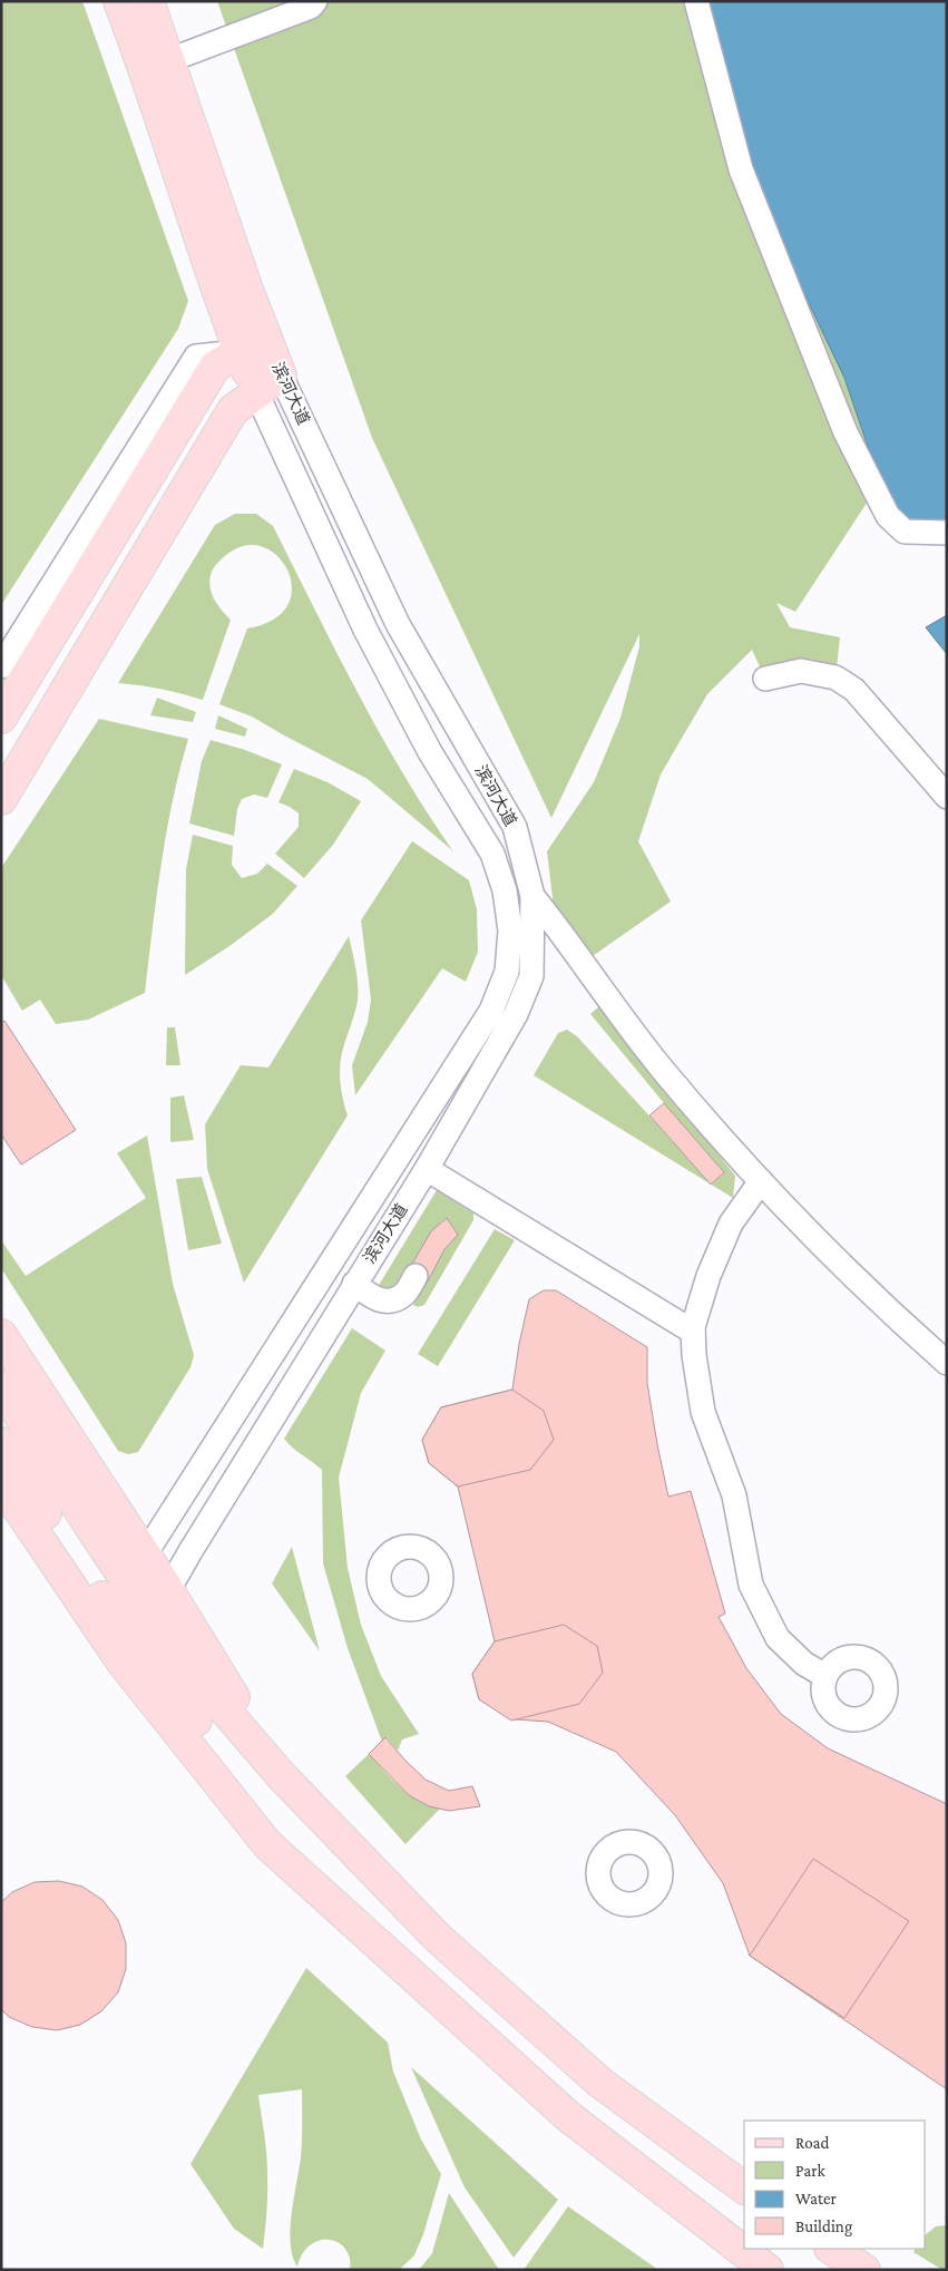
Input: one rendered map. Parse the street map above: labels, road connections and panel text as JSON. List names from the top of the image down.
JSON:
{
  "streets": {
    "main road": ["滨河大道"]
  },
  "legend": [
    "Road",
    "Park",
    "Water",
    "Building"
  ]
}
